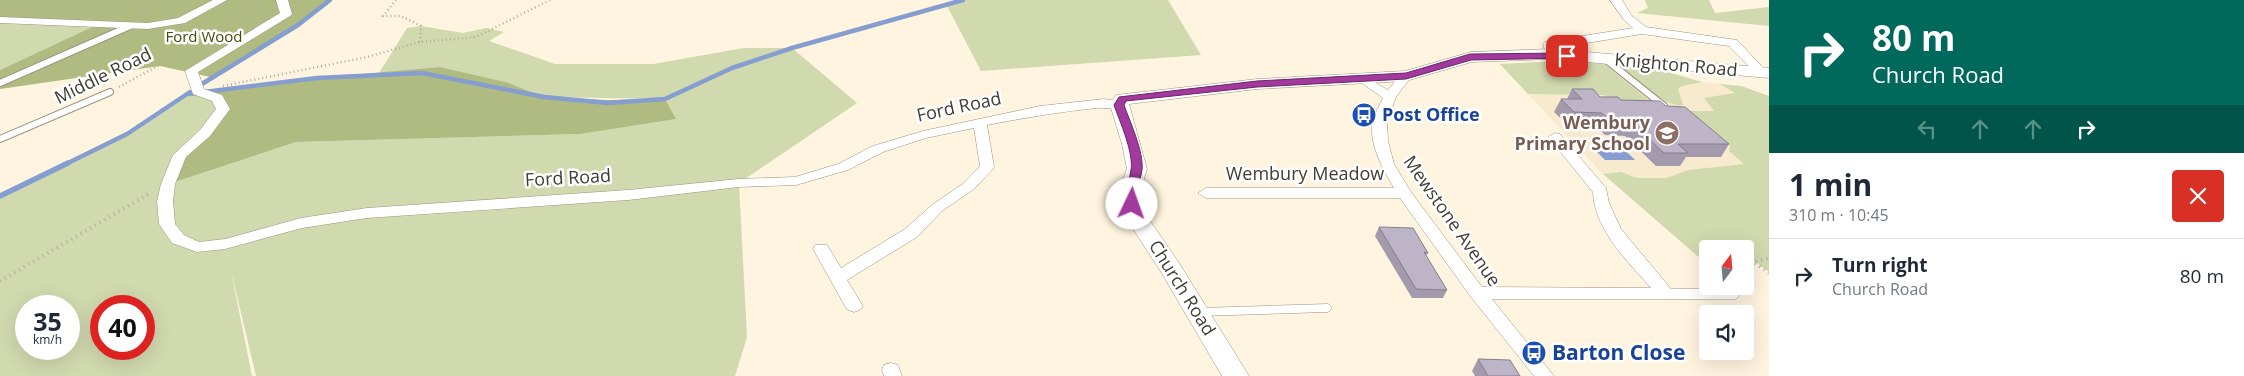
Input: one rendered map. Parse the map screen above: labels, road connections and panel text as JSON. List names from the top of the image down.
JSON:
{
  "streets": {
    "street": [
      "Knighton Road",
      "Ford Road",
      "Wembury Meadow",
      "Mewstone Avenue",
      "Church Road"
    ],
    "lane": ["Middle Road"]
  },
  "crossings": [
    ["Knighton Road", "Mewstone Avenue"],
    ["Ford Road", "Church Road"],
    ["Wembury Meadow", "Mewstone Avenue"]
  ],
  "parks": ["Ford Wood"],
  "places": {
    "bus stop": ["Post Office", "Barton Close"],
    "school or university": ["Wembury Primary School"]
  },
  "north": "top",
  "page": {
    "turn": ["80 m", "Church Road"],
    "heading": ["1 min", "310 m · 10:45"],
    "list": [
      {
        "name": "Turn right",
        "note": "Church Road",
        "value": "80 m"
      }
    ],
    "speed": "35 km/h",
    "limit": "40"
  }
}
